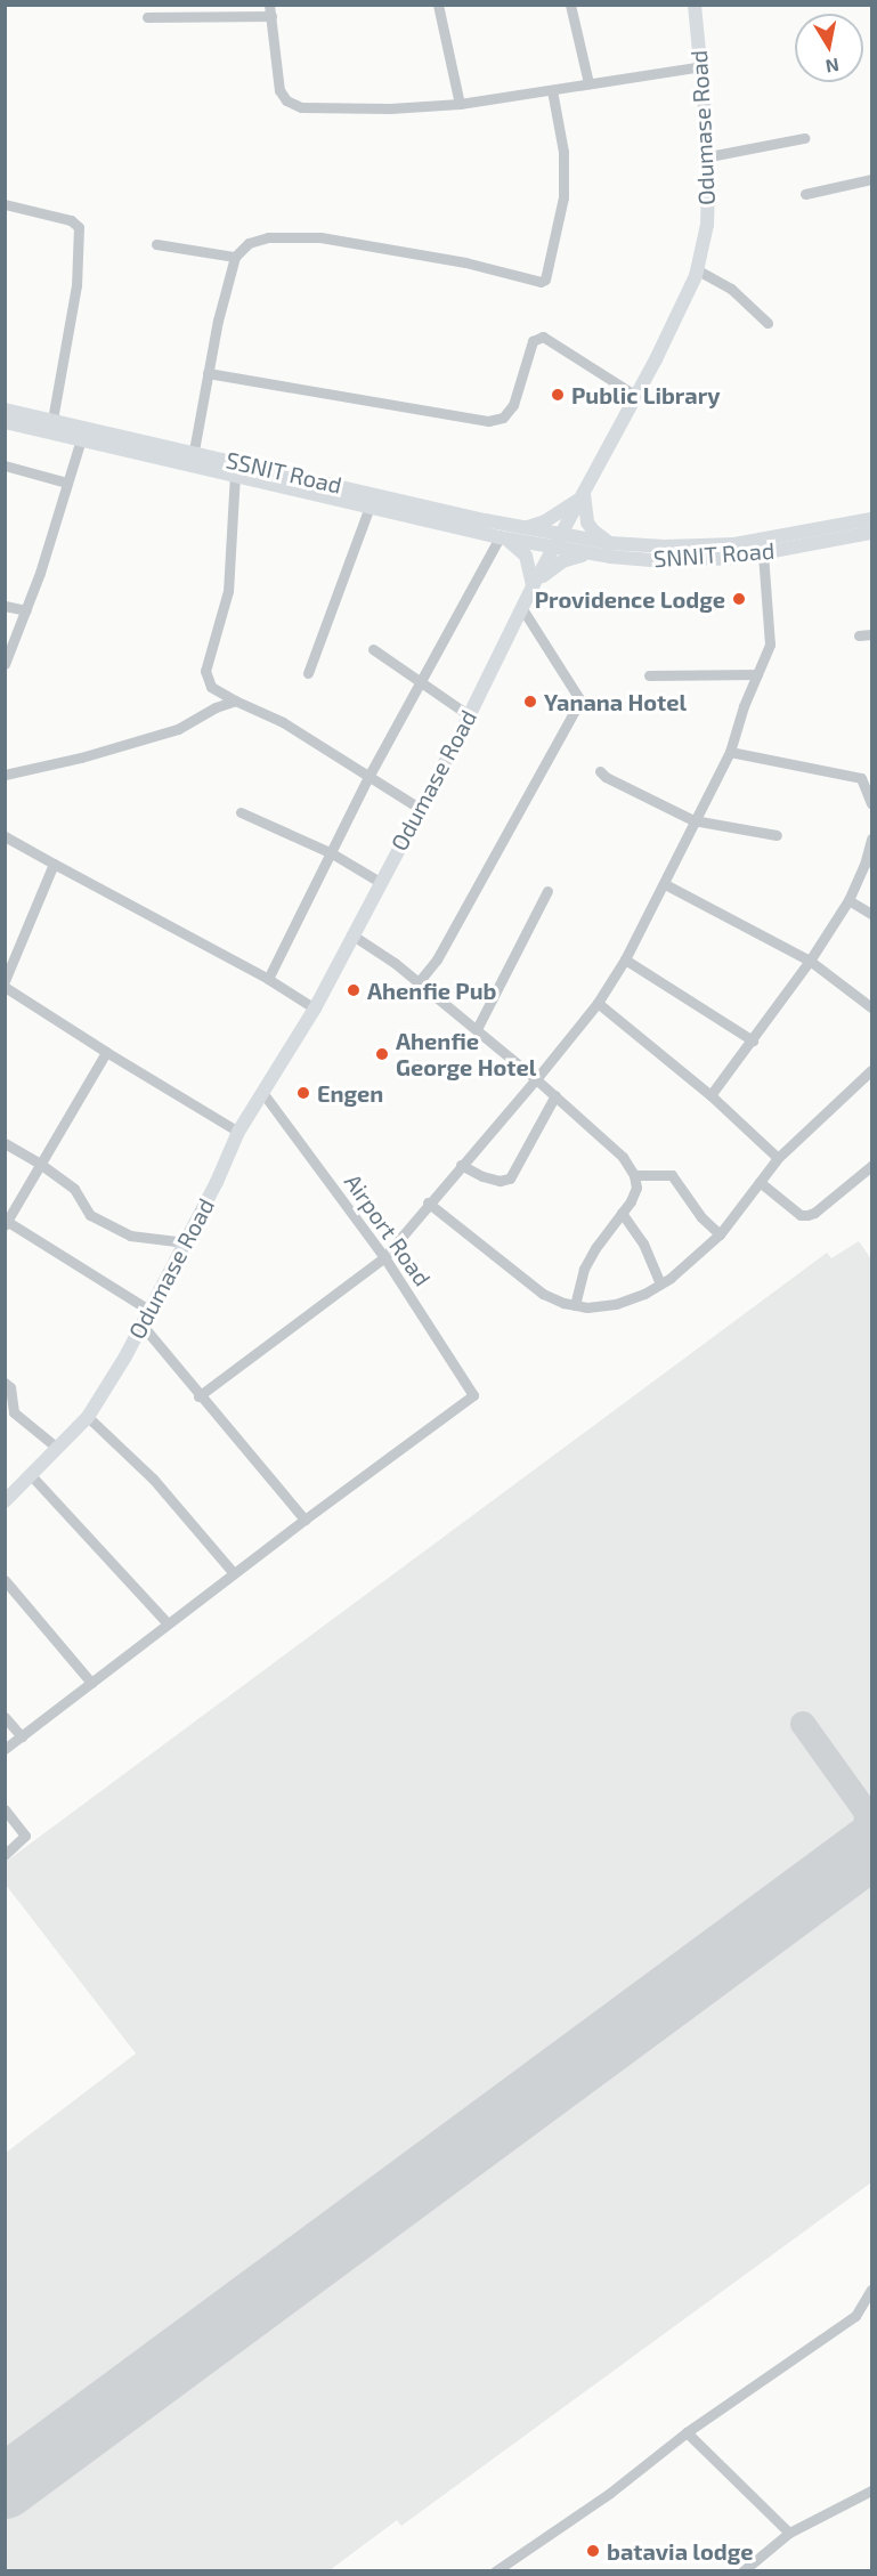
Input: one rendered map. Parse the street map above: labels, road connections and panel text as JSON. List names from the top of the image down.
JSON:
{
  "streets": {
    "main road": ["Odumase Road", "SSNIT Road", "SNNIT Road"],
    "street": ["Airport Road"]
  },
  "crossings": [
    ["Odumase Road", "SSNIT Road"],
    ["Odumase Road", "SNNIT Road"],
    ["Odumase Road", "Airport Road"],
    ["SSNIT Road", "SNNIT Road"]
  ],
  "places": [
    "Public Library",
    "Providence Lodge",
    "Yanana Hotel",
    "Ahenfie Pub",
    "Ahenfie George Hotel",
    "Engen",
    "batavia lodge"
  ],
  "north": "bottom"
}
